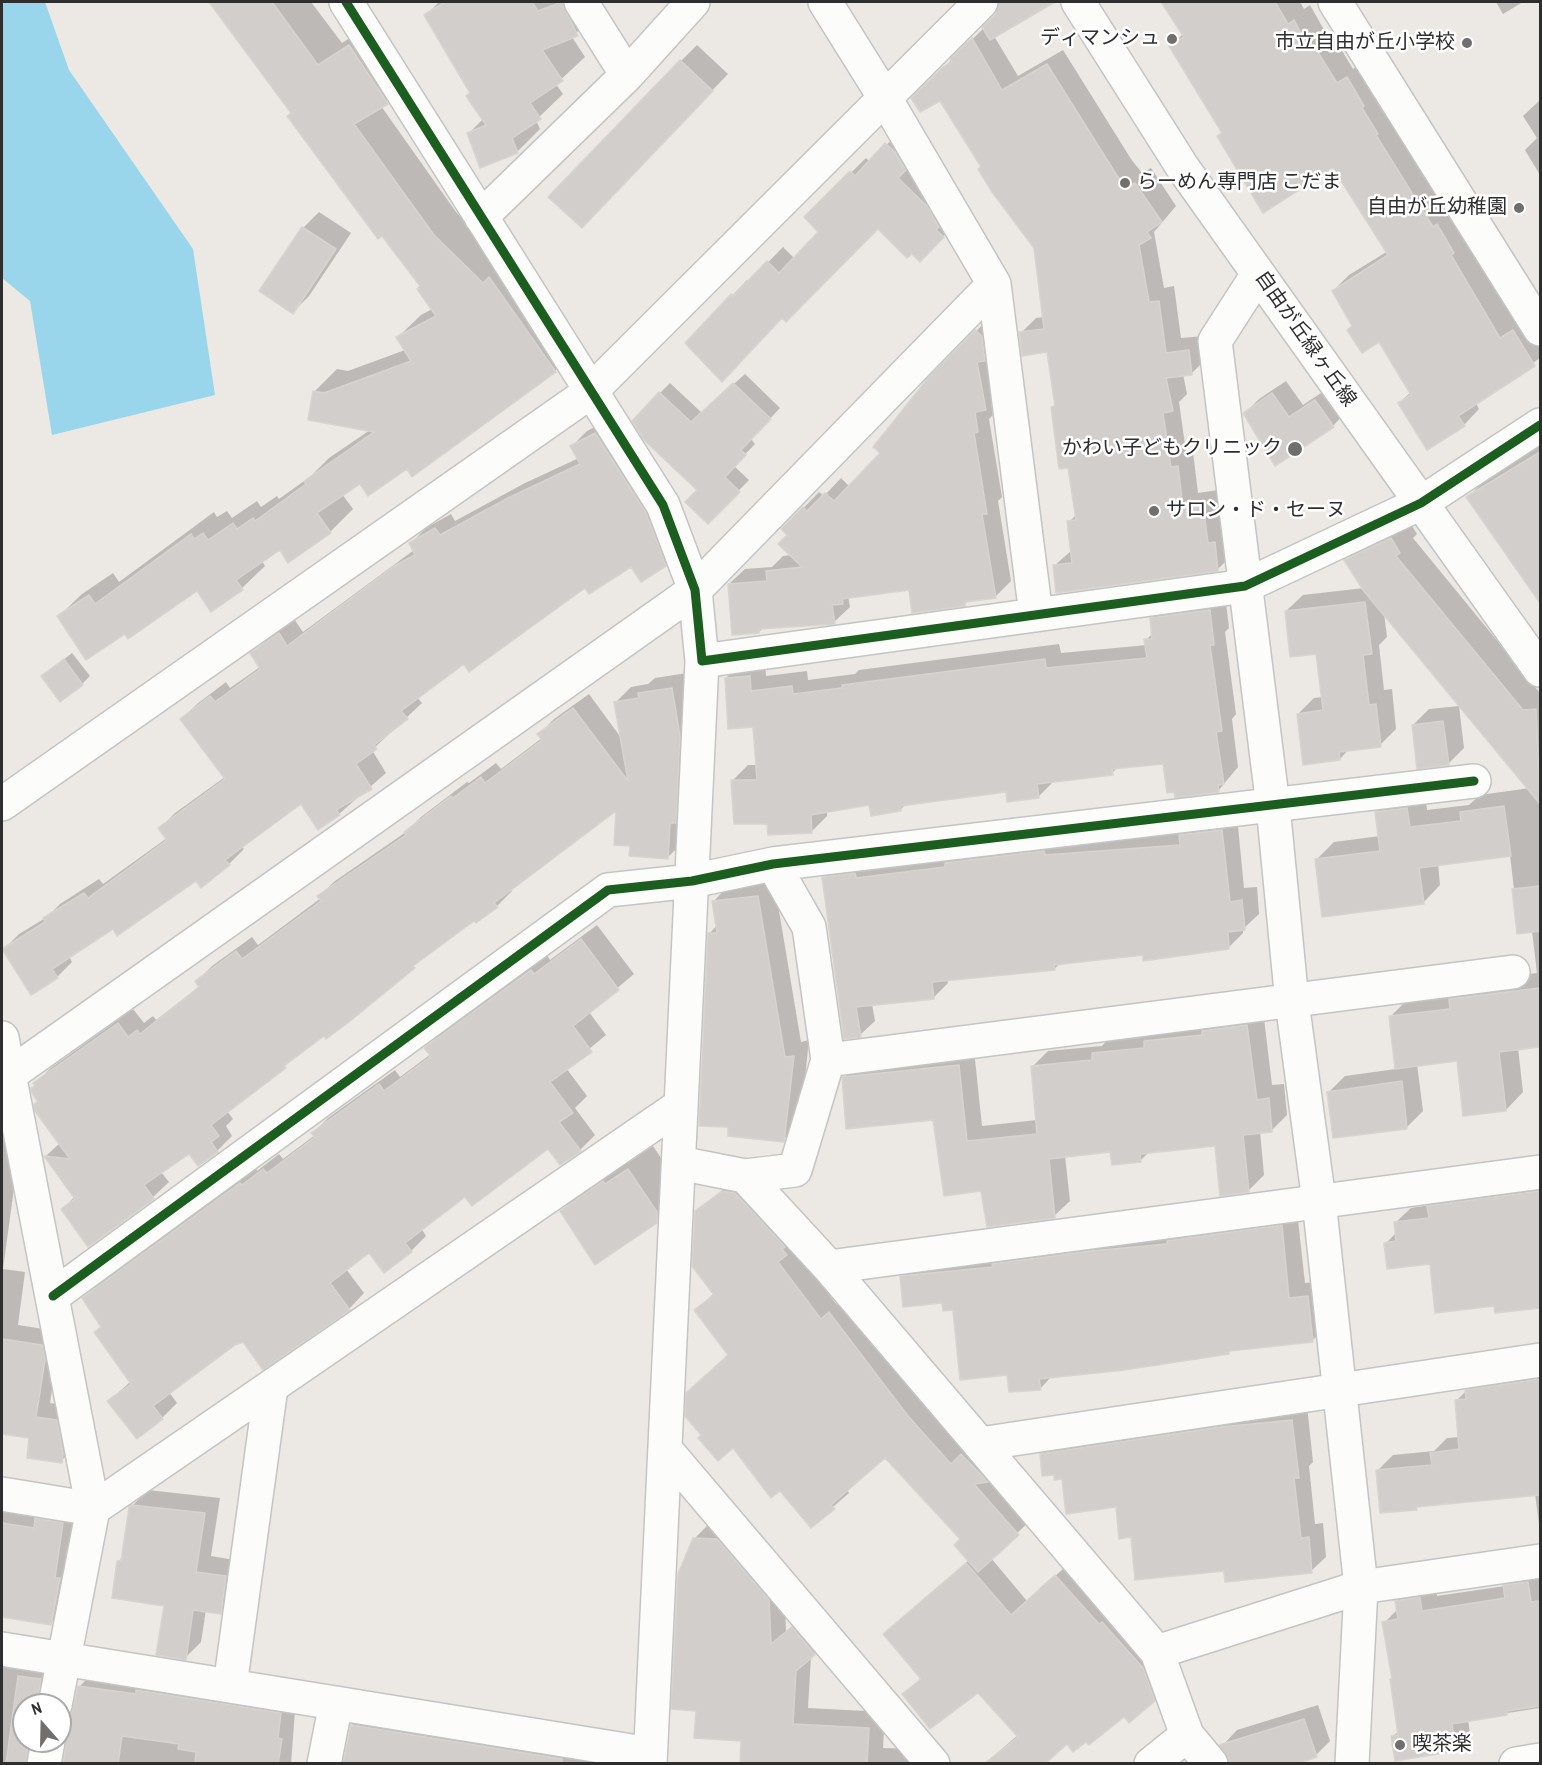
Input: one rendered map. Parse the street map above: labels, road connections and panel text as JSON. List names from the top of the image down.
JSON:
{
  "streets": {
    "street": ["自由が丘緑ヶ丘線"]
  },
  "places": [
    "ディマンシュ",
    "市立自由が丘小学校",
    "らーめん専門店 こだま",
    "自由が丘幼稚園",
    "かわい子どもクリニック",
    "サロン・ド・セーヌ",
    "喫茶楽"
  ],
  "north": "top"
}
